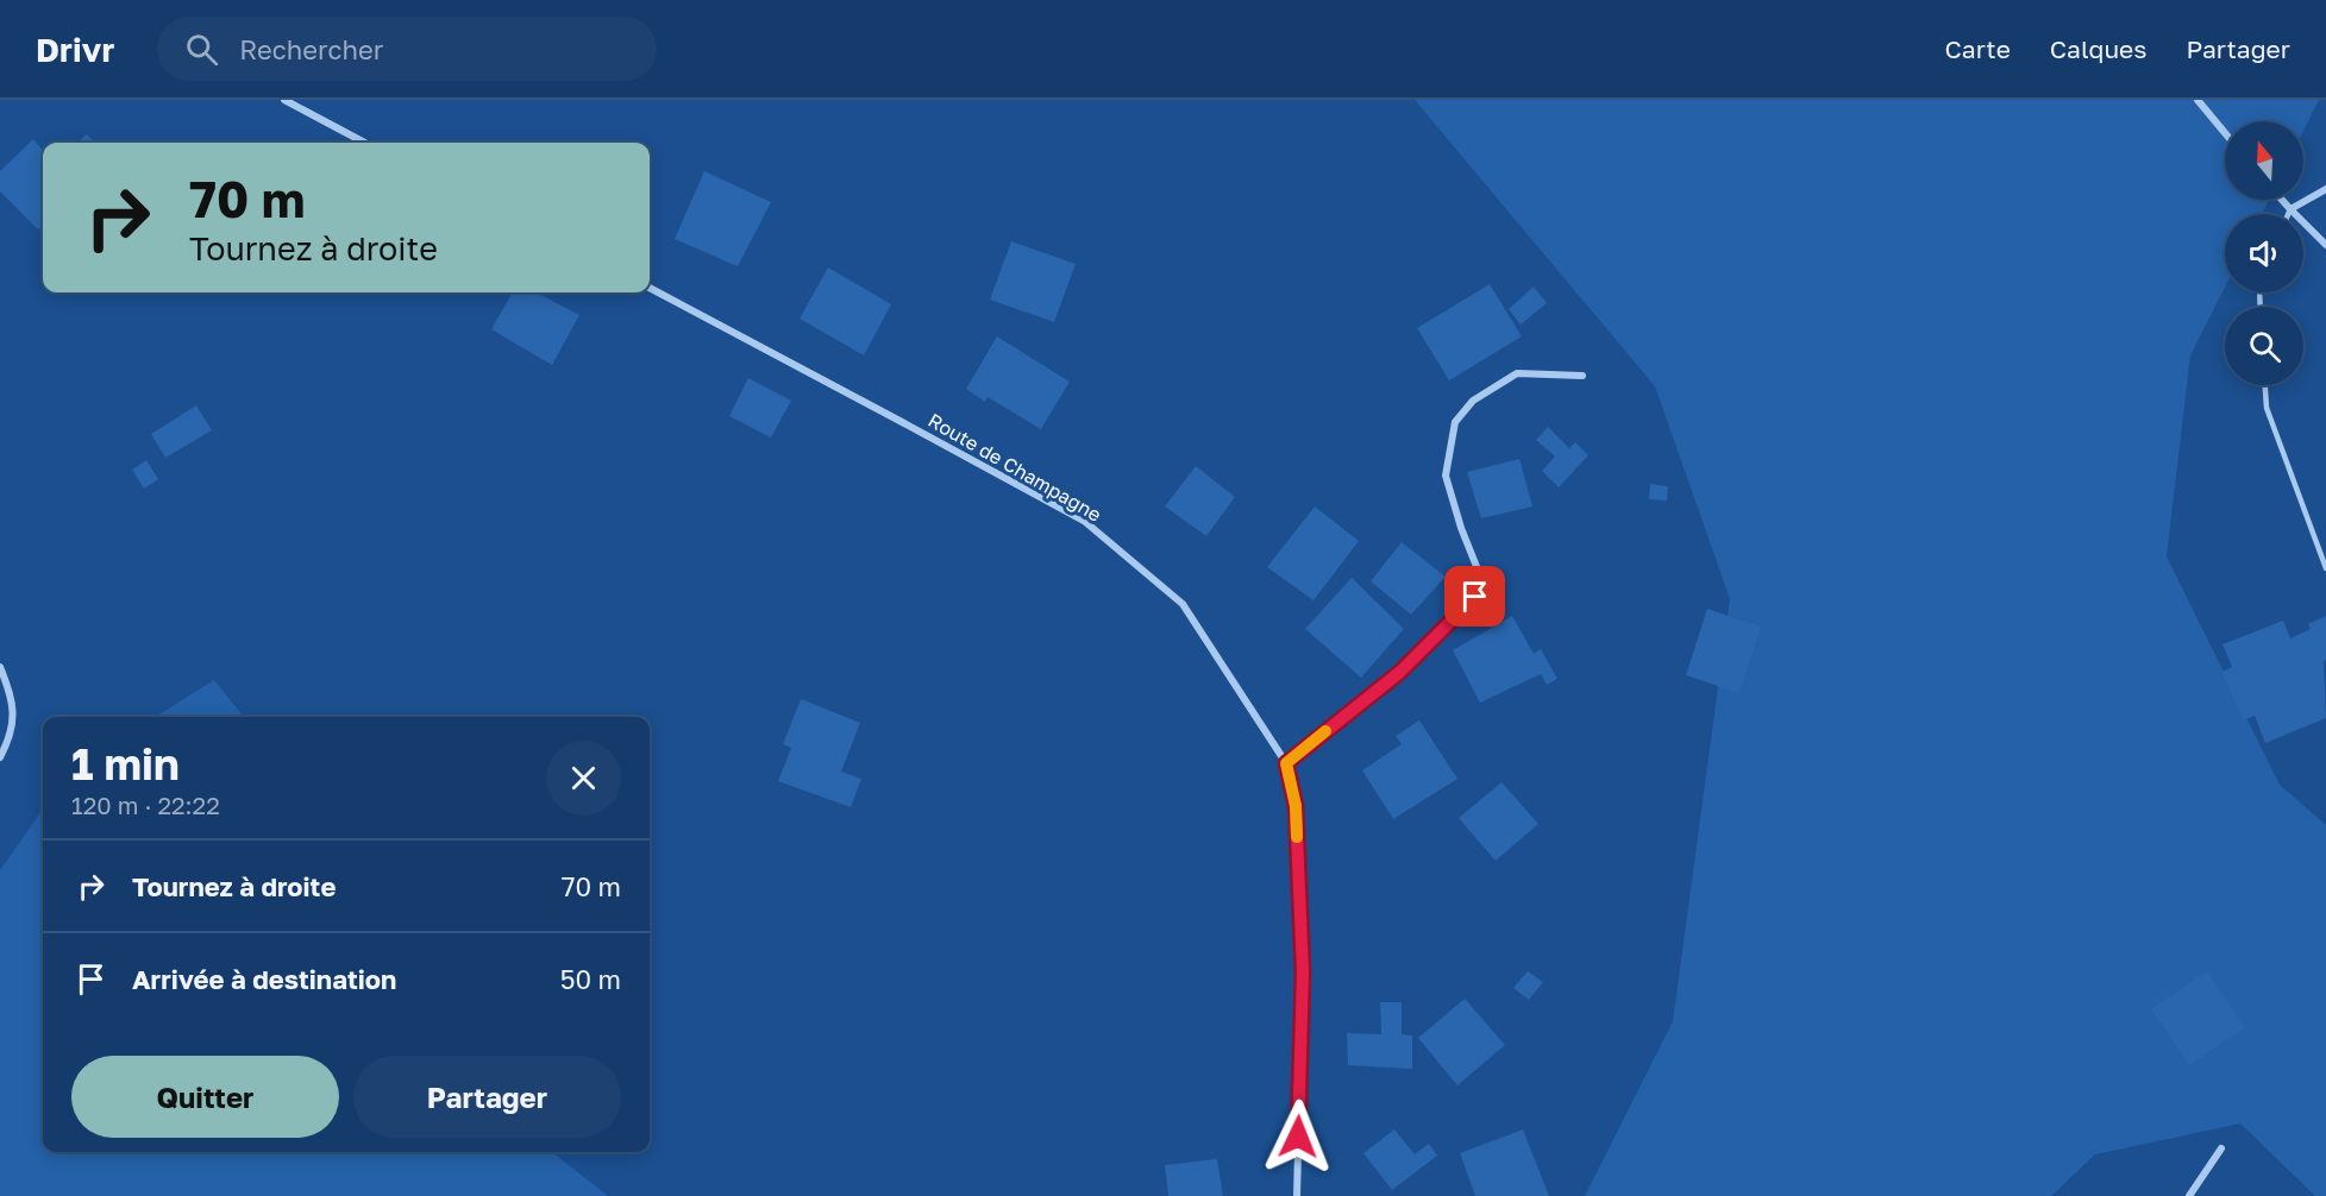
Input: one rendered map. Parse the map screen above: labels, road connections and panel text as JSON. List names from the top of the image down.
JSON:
{
  "streets": {
    "street": ["Route de Champagne"]
  },
  "north": "top",
  "page": {
    "header": "Drivr",
    "search": "Rechercher",
    "nav": ["Carte", "Calques", "Partager"],
    "turn": ["70 m", "Tournez à droite"],
    "heading": ["1 min", "120 m · 22:22"],
    "list": [
      {
        "name": "Tournez à droite",
        "value": "70 m"
      },
      {
        "name": "Arrivée à destination",
        "value": "50 m"
      }
    ],
    "buttons": ["Quitter", "Partager"]
  }
}
